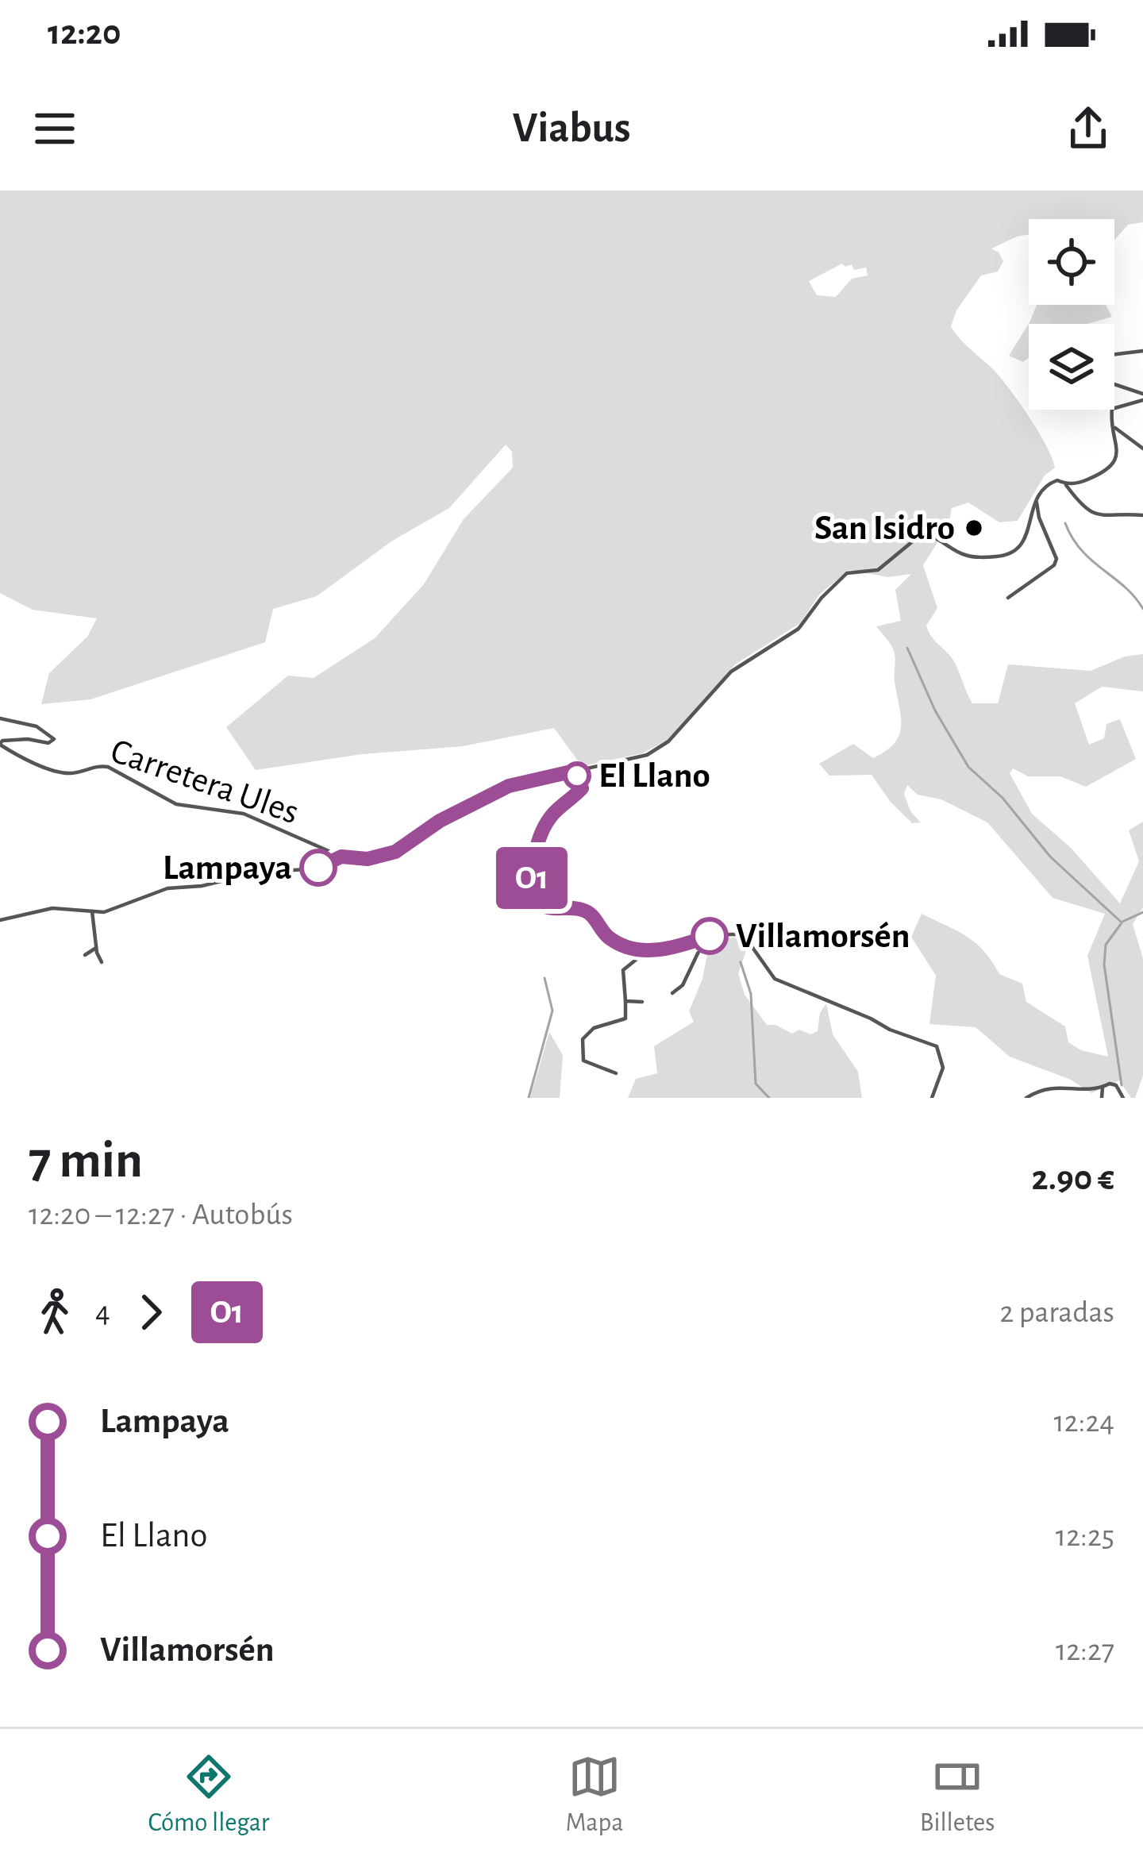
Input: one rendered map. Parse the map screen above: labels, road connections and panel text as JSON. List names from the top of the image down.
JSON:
{
  "streets": {
    "street": ["Carretera Ules"]
  },
  "places": [
    "San Isidro",
    "El Llano",
    "Lampaya",
    "Villamorsén"
  ],
  "lines": ["bus line O1"],
  "page": {
    "status": "12:20",
    "header": "Viabus",
    "on_map": "O1",
    "heading": ["7 min", "12:20 – 12:27 · Autobús", "2.90 €"],
    "legs": ["4", "O1", "2 paradas"],
    "list": [
      {
        "name": "Lampaya",
        "value": "12:24"
      },
      {
        "name": "El Llano",
        "value": "12:25"
      },
      {
        "name": "Villamorsén",
        "value": "12:27"
      }
    ],
    "tabs": ["Cómo llegar", "Mapa", "Billetes"]
  }
}
